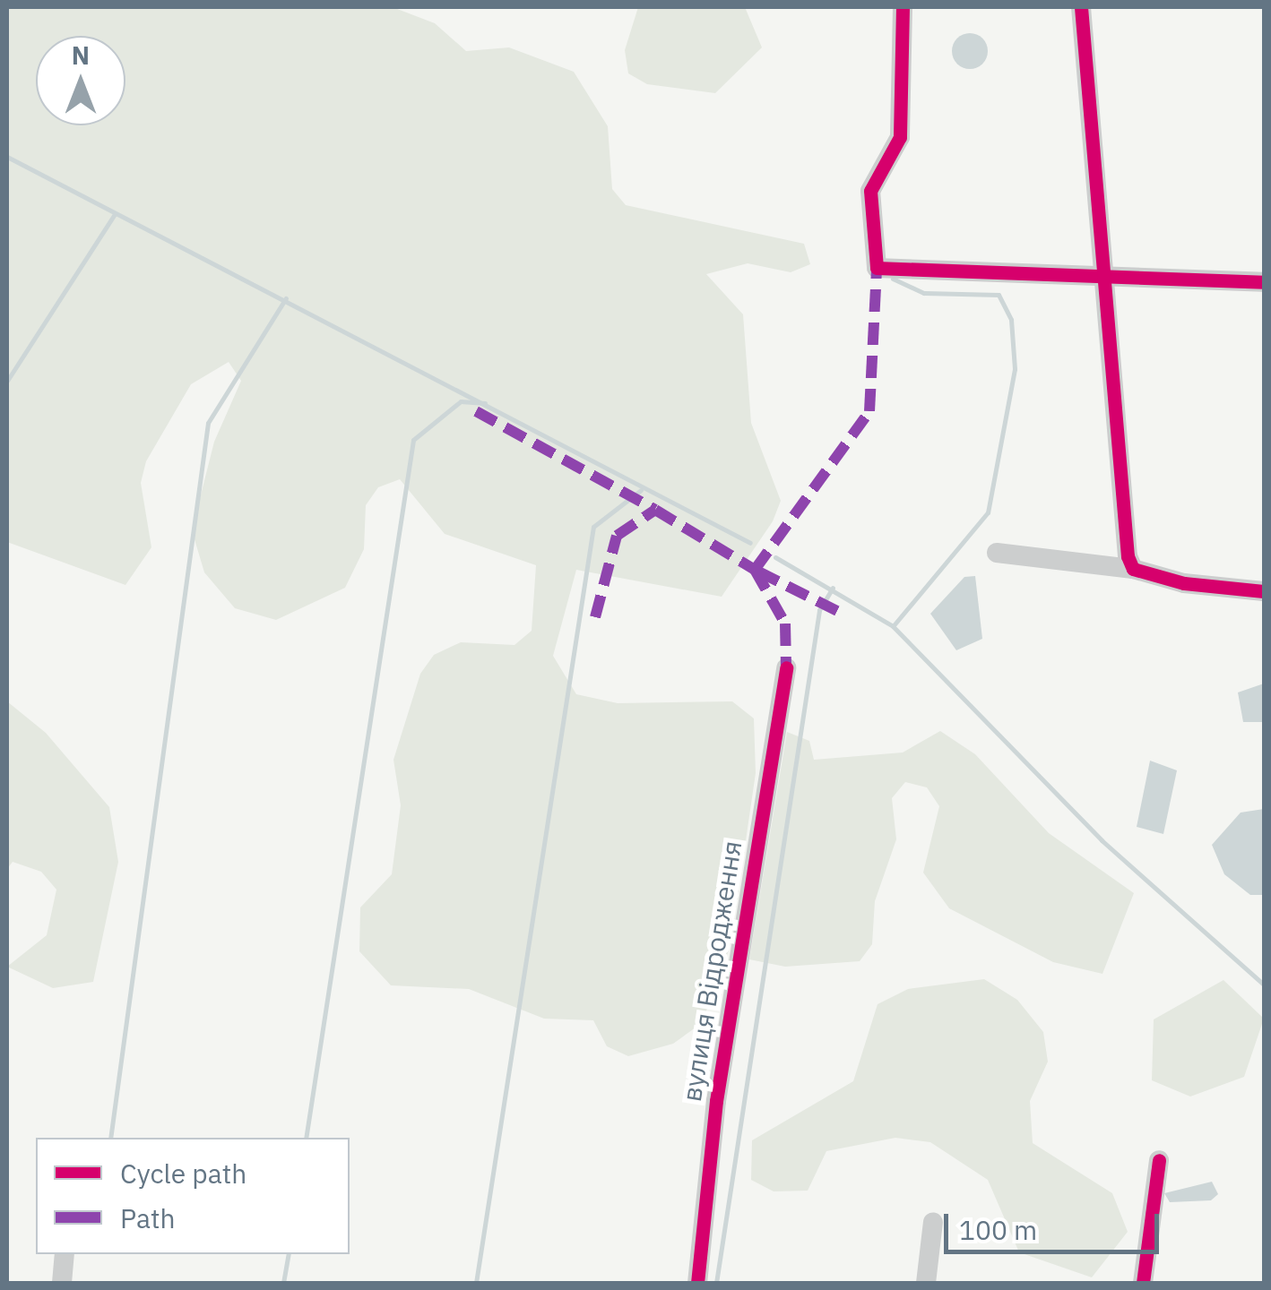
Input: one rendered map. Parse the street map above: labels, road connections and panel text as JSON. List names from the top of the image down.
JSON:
{
  "streets": {
    "street": ["вулиця Відродження"]
  },
  "legend": ["Cycle path", "Path"],
  "scale_bar": "100 m",
  "north": "top"
}
